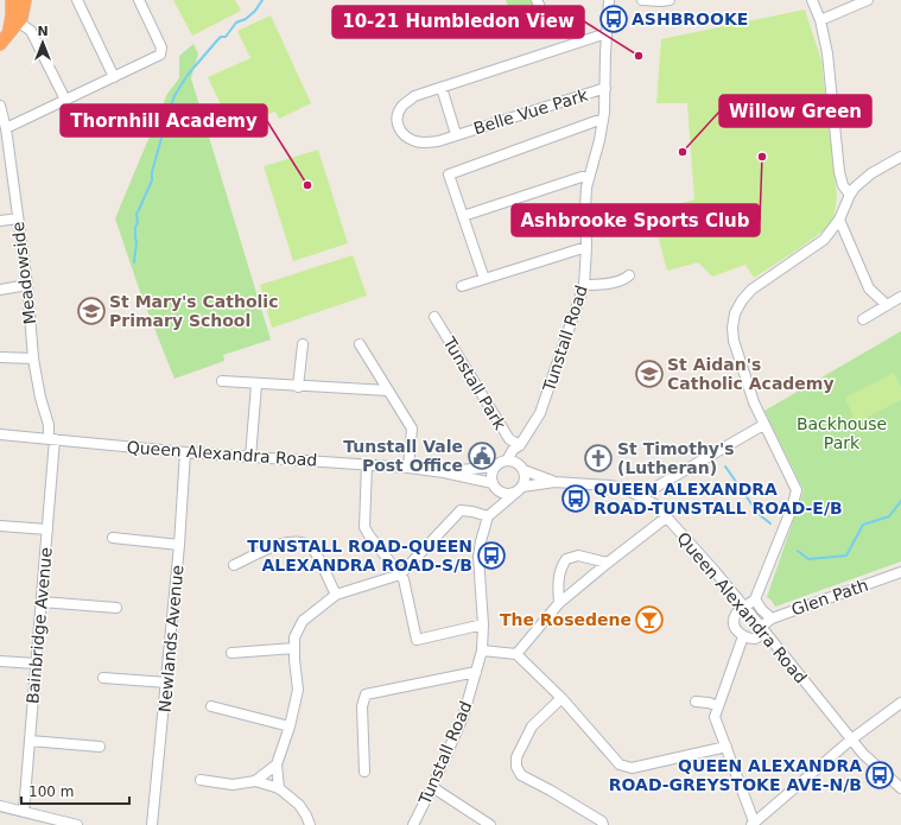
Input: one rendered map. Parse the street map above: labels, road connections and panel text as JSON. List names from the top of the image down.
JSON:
{
  "streets": {
    "street": [
      "Belle Vue Park",
      "Meadowside",
      "Tunstall Road",
      "Tunstall Park",
      "Queen Alexandra Road",
      "Glen Path",
      "Bainbridge Avenue",
      "Newlands Avenue"
    ]
  },
  "crossings": [
    ["Belle Vue Park", "Tunstall Road"],
    ["Meadowside", "Queen Alexandra Road"],
    ["Meadowside", "Bainbridge Avenue"],
    ["Tunstall Road", "Tunstall Park"],
    ["Tunstall Road", "Queen Alexandra Road"],
    ["Queen Alexandra Road", "Glen Path"],
    ["Queen Alexandra Road", "Bainbridge Avenue"],
    ["Queen Alexandra Road", "Newlands Avenue"]
  ],
  "parks": ["Backhouse Park"],
  "places": {
    "bus stop": [
      "ASHBROOKE",
      "QUEEN ALEXANDRA ROAD-TUNSTALL ROAD-E/B",
      "TUNSTALL ROAD-QUEEN ALEXANDRA ROAD-S/B",
      "QUEEN ALEXANDRA ROAD-GREYSTOKE AVE-N/B"
    ],
    "other": [
      "10-21 Humbledon View",
      "Willow Green",
      "Ashbrooke Sports Club",
      "Thornhill Academy"
    ],
    "school or university": ["St Mary's Catholic Primary School", "St Aidan's Catholic Academy"],
    "public building": ["Tunstall Vale Post Office"],
    "church": ["St Timothy's (Lutheran)"],
    "bar": ["The Rosedene"]
  },
  "scale_bar": "100 m",
  "north": "top"
}
